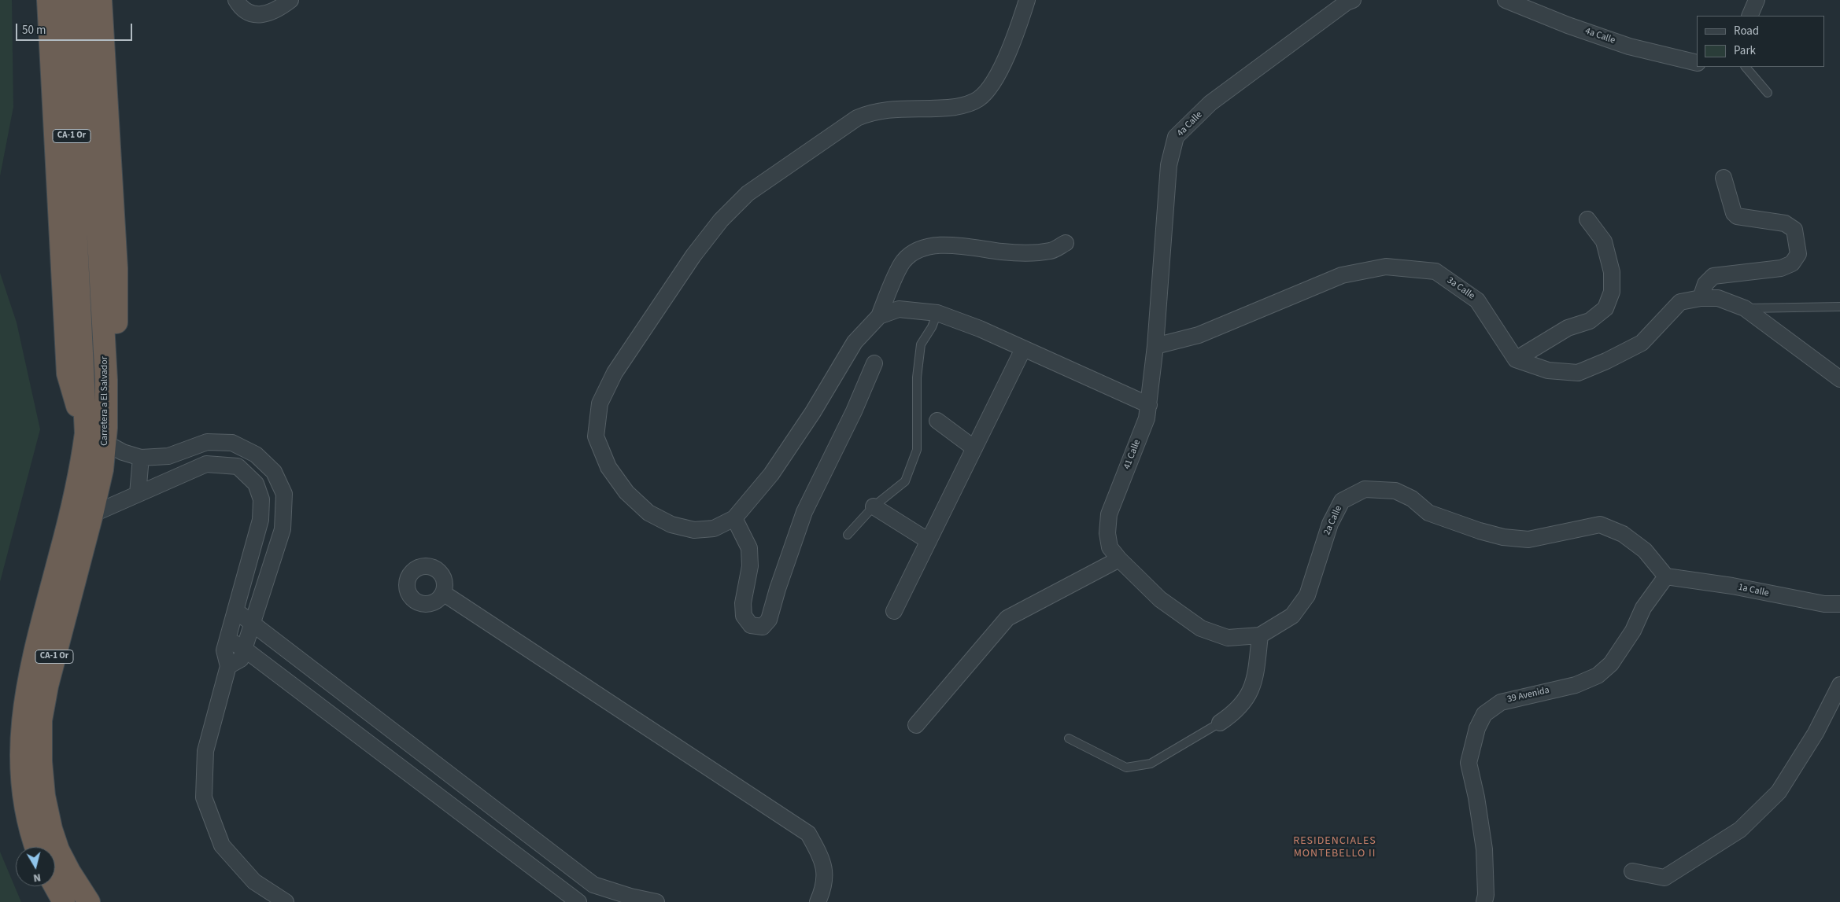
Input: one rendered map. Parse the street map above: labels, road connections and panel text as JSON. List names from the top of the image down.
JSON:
{
  "streets": {
    "highway": ["CA-1 Or", "Carretera a El Salvador"],
    "street": [
      "4a Calle",
      "3a Calle",
      "41 Calle",
      "2a Calle",
      "1a Calle",
      "39 Avenida"
    ]
  },
  "crossings": [
    ["4a Calle", "3a Calle"],
    ["4a Calle", "41 Calle"],
    ["3a Calle", "41 Calle"],
    ["41 Calle", "2a Calle"],
    ["2a Calle", "1a Calle"],
    ["2a Calle", "39 Avenida"],
    ["1a Calle", "39 Avenida"]
  ],
  "districts": ["RESIDENCIALES MONTEBELLO II"],
  "legend": ["Road", "Park"],
  "scale_bar": "50 m",
  "north": "bottom"
}
